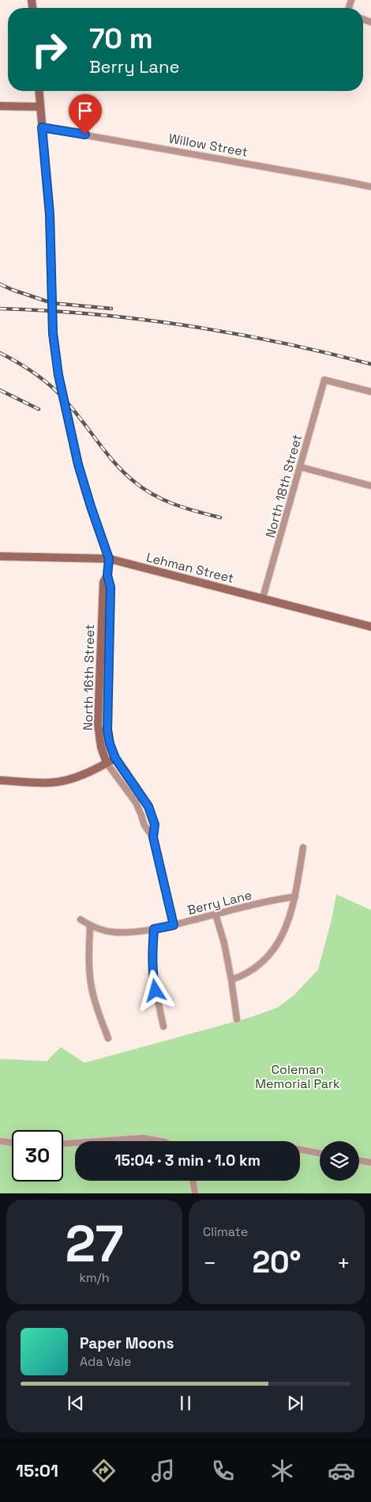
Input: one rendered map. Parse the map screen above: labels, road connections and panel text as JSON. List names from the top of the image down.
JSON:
{
  "streets": {
    "main road": ["Lehman Street", "North 16th Street"],
    "street": ["Willow Street", "North 18th Street", "Berry Lane"]
  },
  "crossings": [
    ["Willow Street", "North 16th Street"],
    ["North 18th Street", "Lehman Street"],
    ["Lehman Street", "North 16th Street"],
    ["North 16th Street", "Berry Lane"]
  ],
  "parks": ["Coleman Memorial Park"],
  "page": {
    "turn": ["70 m", "Berry Lane"],
    "limit": "30",
    "trip": "15:04 · 3 min · 1.0 km",
    "tile": [
      ["27", "km/h"],
      "Climate"
    ],
    "heat": ["−", "20°", "+"],
    "song": ["Paper Moons", "Ada Vale"],
    "tabs": "15:01"
  }
}
